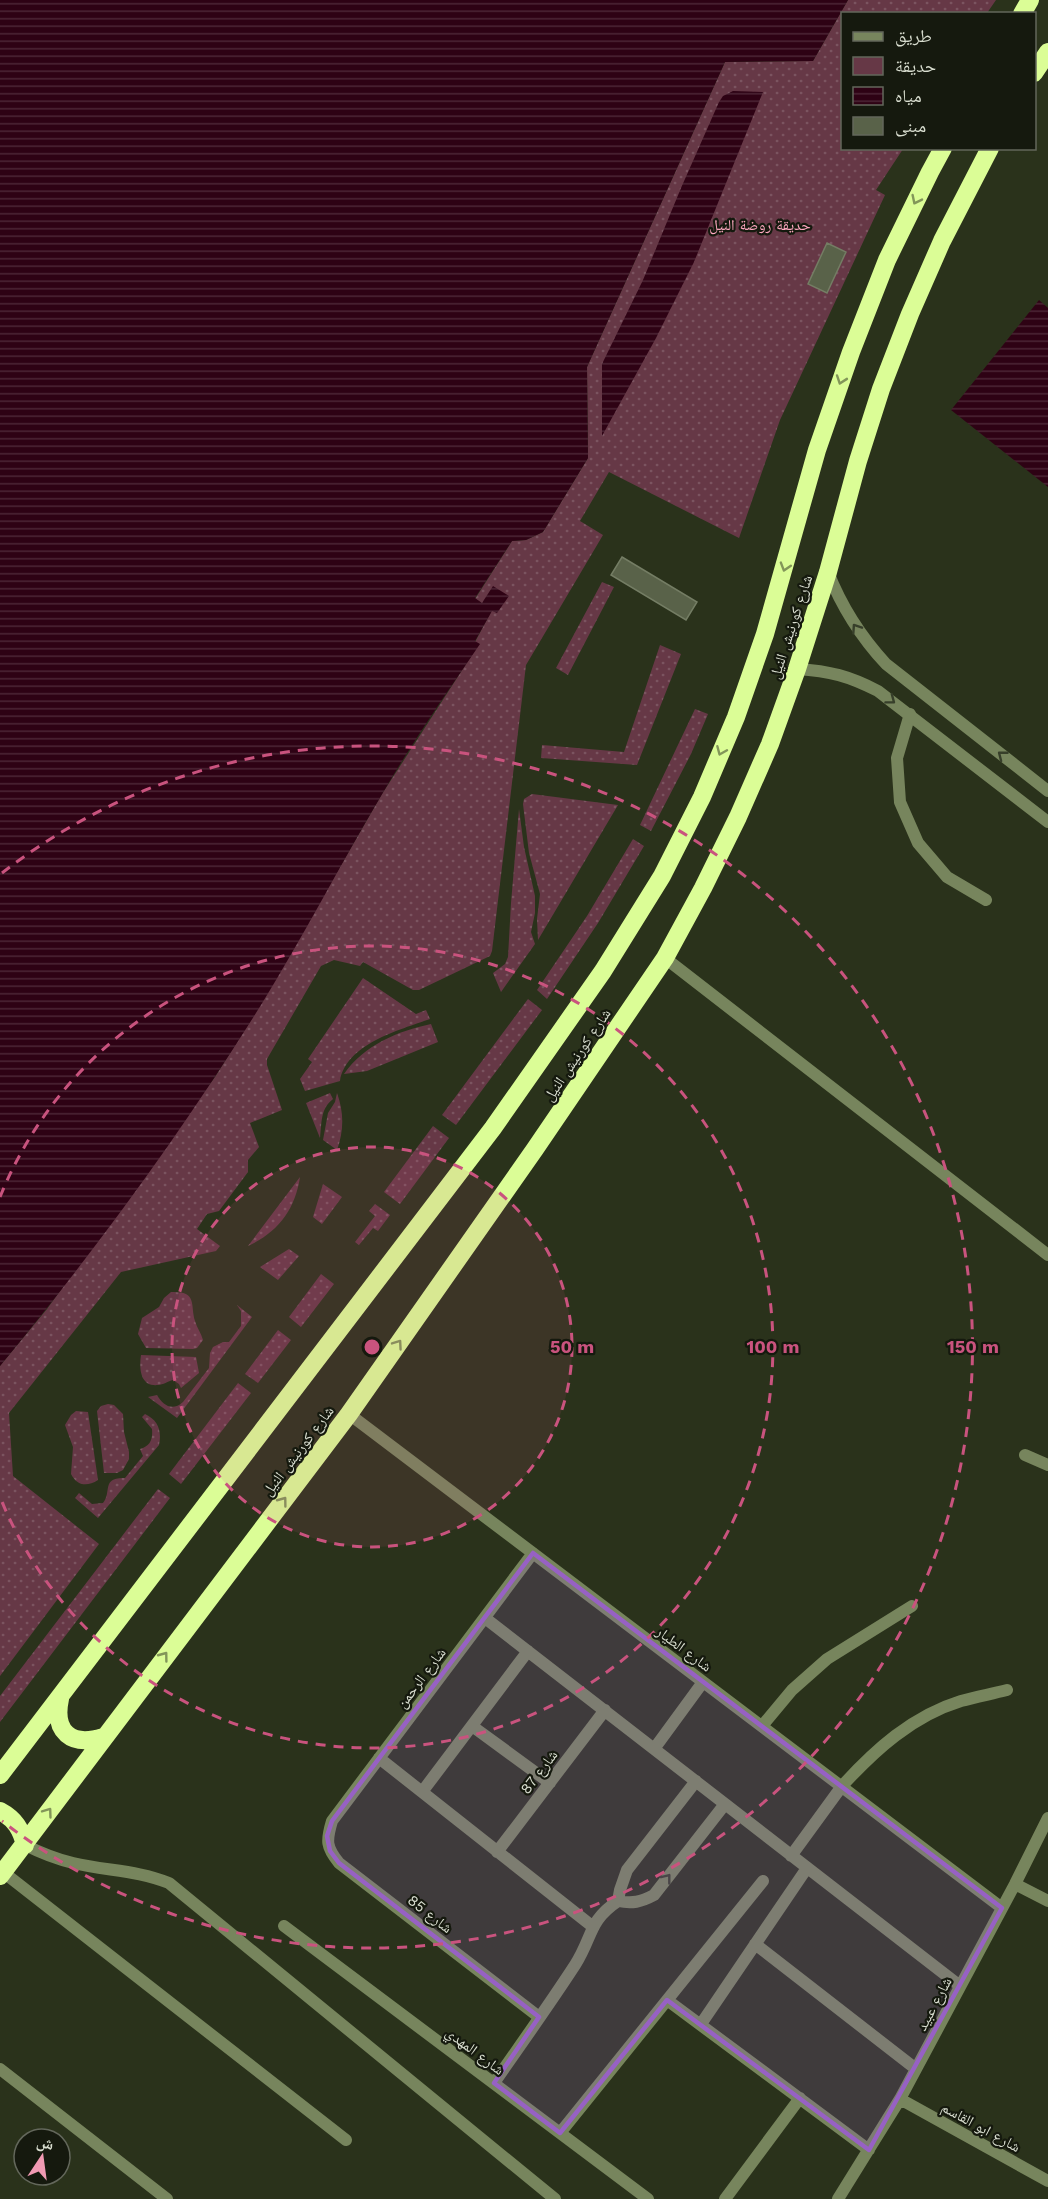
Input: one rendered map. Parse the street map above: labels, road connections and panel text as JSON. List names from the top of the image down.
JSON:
{
  "streets": {
    "highway": ["شارع كورنيش النيل"],
    "street": [
      "شارع الطيار",
      "شارع الرحمن",
      "شارع 87",
      "شارع 85",
      "شارع عبيد",
      "شارع المهدي",
      "شارع ابو القاسم"
    ]
  },
  "crossings": [
    ["شارع كورنيش النيل", "شارع الطيار"],
    ["شارع الطيار", "شارع الرحمن"],
    ["شارع الطيار", "شارع عبيد"],
    ["شارع الرحمن", "شارع 85"],
    ["شارع عبيد", "شارع ابو القاسم"]
  ],
  "parks": ["حديقة روضة النيل"],
  "legend": [
    "طريق",
    "حديقة",
    "مياه",
    "مبنى"
  ],
  "north": "top",
  "rings": ["50 m", "100 m", "150 m"]
}
